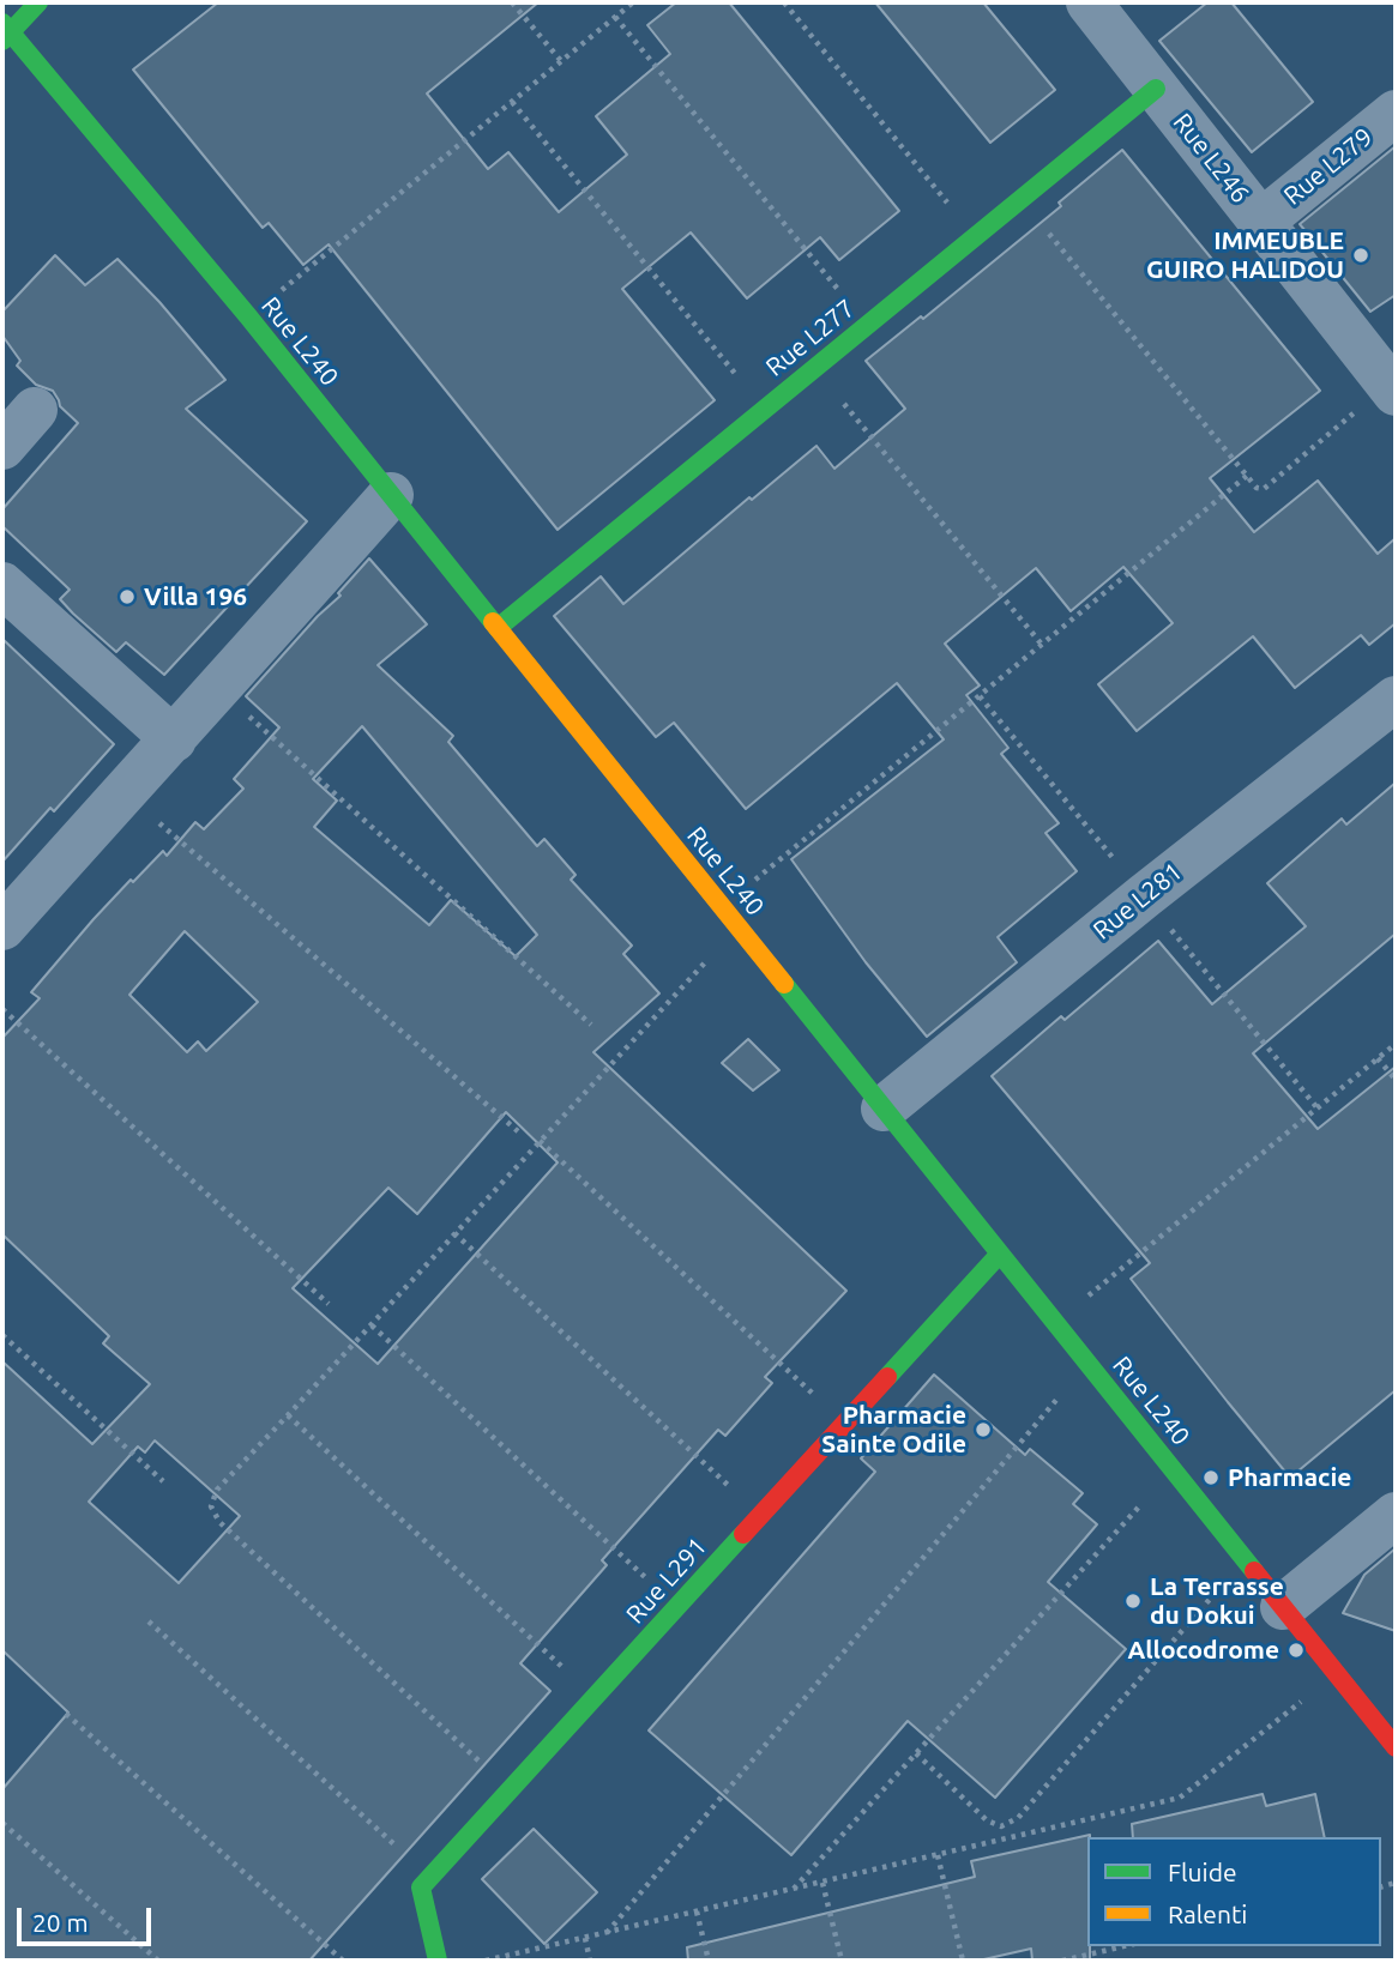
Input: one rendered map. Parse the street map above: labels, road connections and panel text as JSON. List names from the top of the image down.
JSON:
{
  "streets": {
    "street": [
      "Rue L246",
      "Rue L279",
      "Rue L277",
      "Rue L240",
      "Rue L281",
      "Rue L291"
    ]
  },
  "crossings": [
    ["Rue L246", "Rue L279"],
    ["Rue L246", "Rue L277"],
    ["Rue L277", "Rue L240"],
    ["Rue L240", "Rue L281"],
    ["Rue L240", "Rue L291"]
  ],
  "places": [
    "IMMEUBLE GUIRO HALIDOU",
    "Villa 196",
    "Pharmacie Sainte Odile",
    "Pharmacie",
    "La Terrasse du Dokui",
    "Allocodrome"
  ],
  "legend": ["Fluide", "Ralenti"],
  "scale_bar": "20 m"
}
